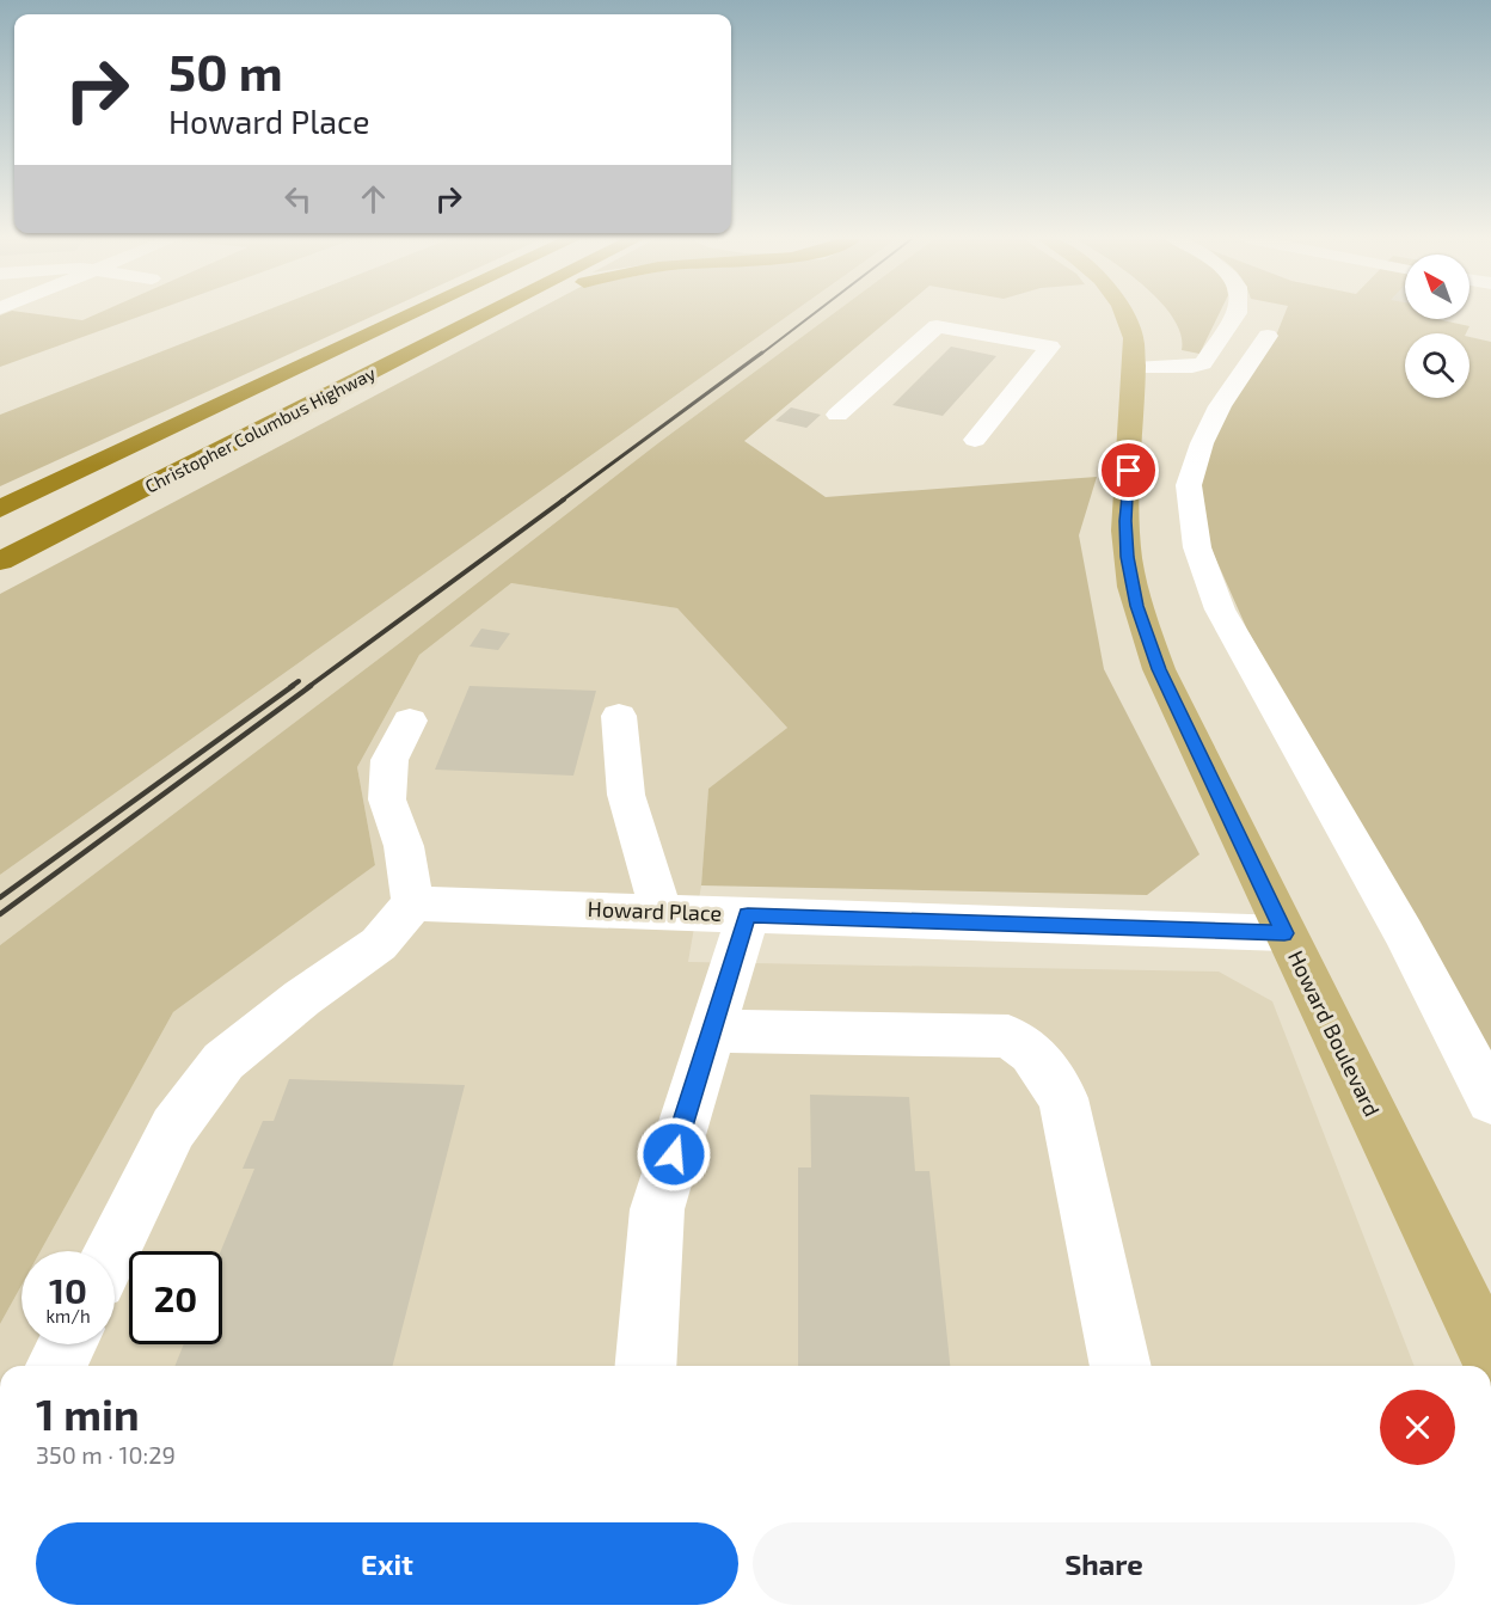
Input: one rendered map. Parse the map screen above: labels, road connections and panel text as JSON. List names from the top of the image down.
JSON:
{
  "streets": {
    "highway": ["Christopher Columbus Highway"],
    "main road": ["Howard Boulevard"],
    "street": ["Howard Place"]
  },
  "crossings": [
    ["Howard Place", "Howard Boulevard"]
  ],
  "north": "top left",
  "page": {
    "turn": ["50 m", "Howard Place"],
    "speed": "10 km/h",
    "limit": "20",
    "heading": ["1 min", "350 m · 10:29"],
    "buttons": ["Exit", "Share"]
  }
}
